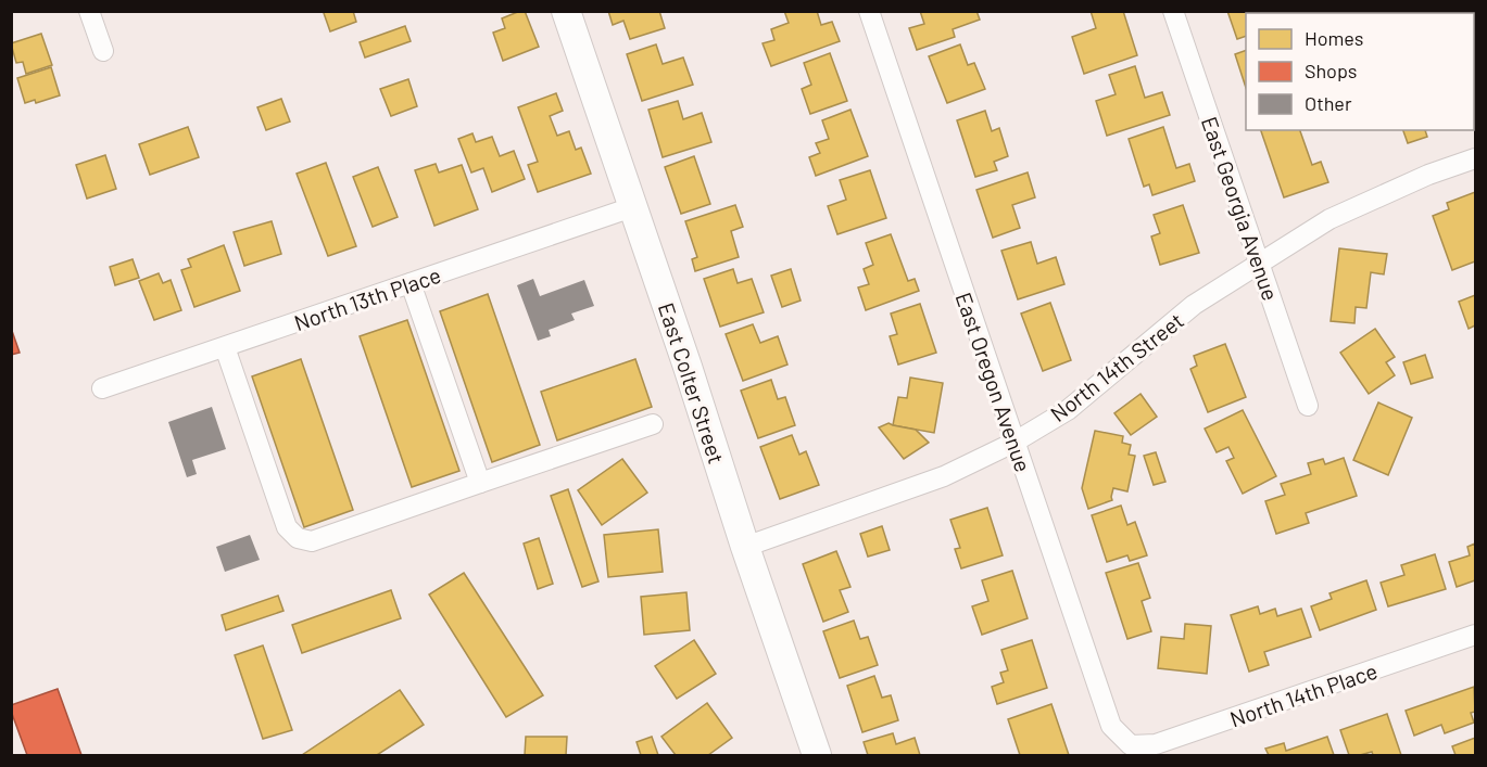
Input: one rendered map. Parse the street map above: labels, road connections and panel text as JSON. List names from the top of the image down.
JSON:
{
  "streets": {
    "street": [
      "East Georgia Avenue",
      "North 13th Place",
      "North 14th Street",
      "East Oregon Avenue",
      "East Colter Street",
      "North 14th Place"
    ]
  },
  "crossings": [
    ["East Georgia Avenue", "North 14th Street"],
    ["North 13th Place", "East Colter Street"],
    ["North 14th Street", "East Oregon Avenue"],
    ["North 14th Street", "East Colter Street"],
    ["East Oregon Avenue", "North 14th Place"]
  ],
  "legend": ["Homes", "Shops", "Other"]
}
